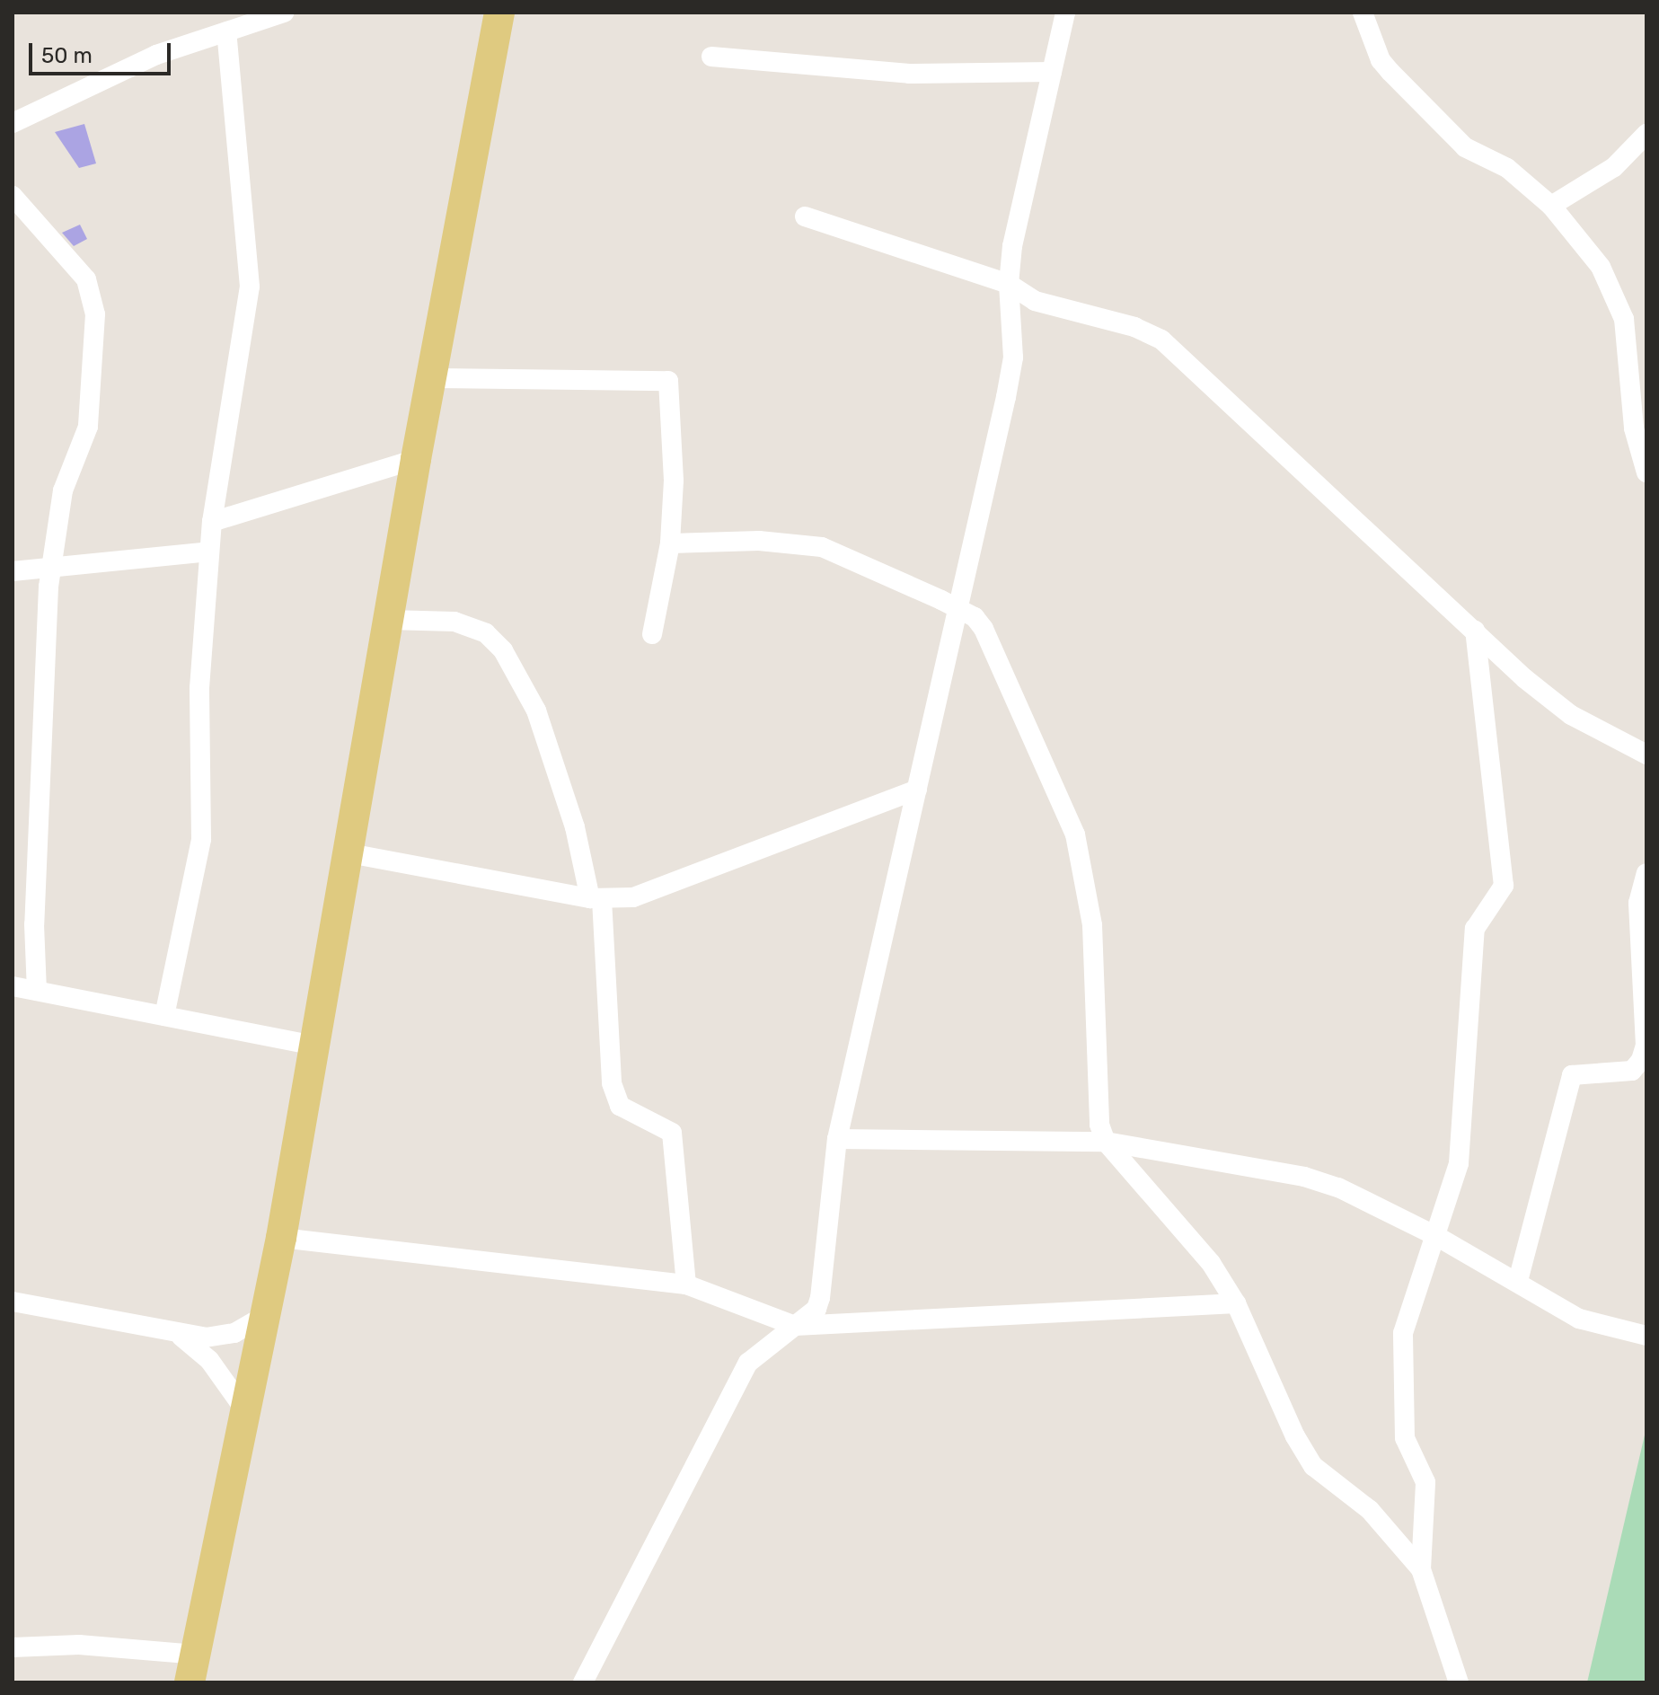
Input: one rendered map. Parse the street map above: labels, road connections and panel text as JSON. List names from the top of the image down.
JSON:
{
  "scale_bar": "50 m"
}
